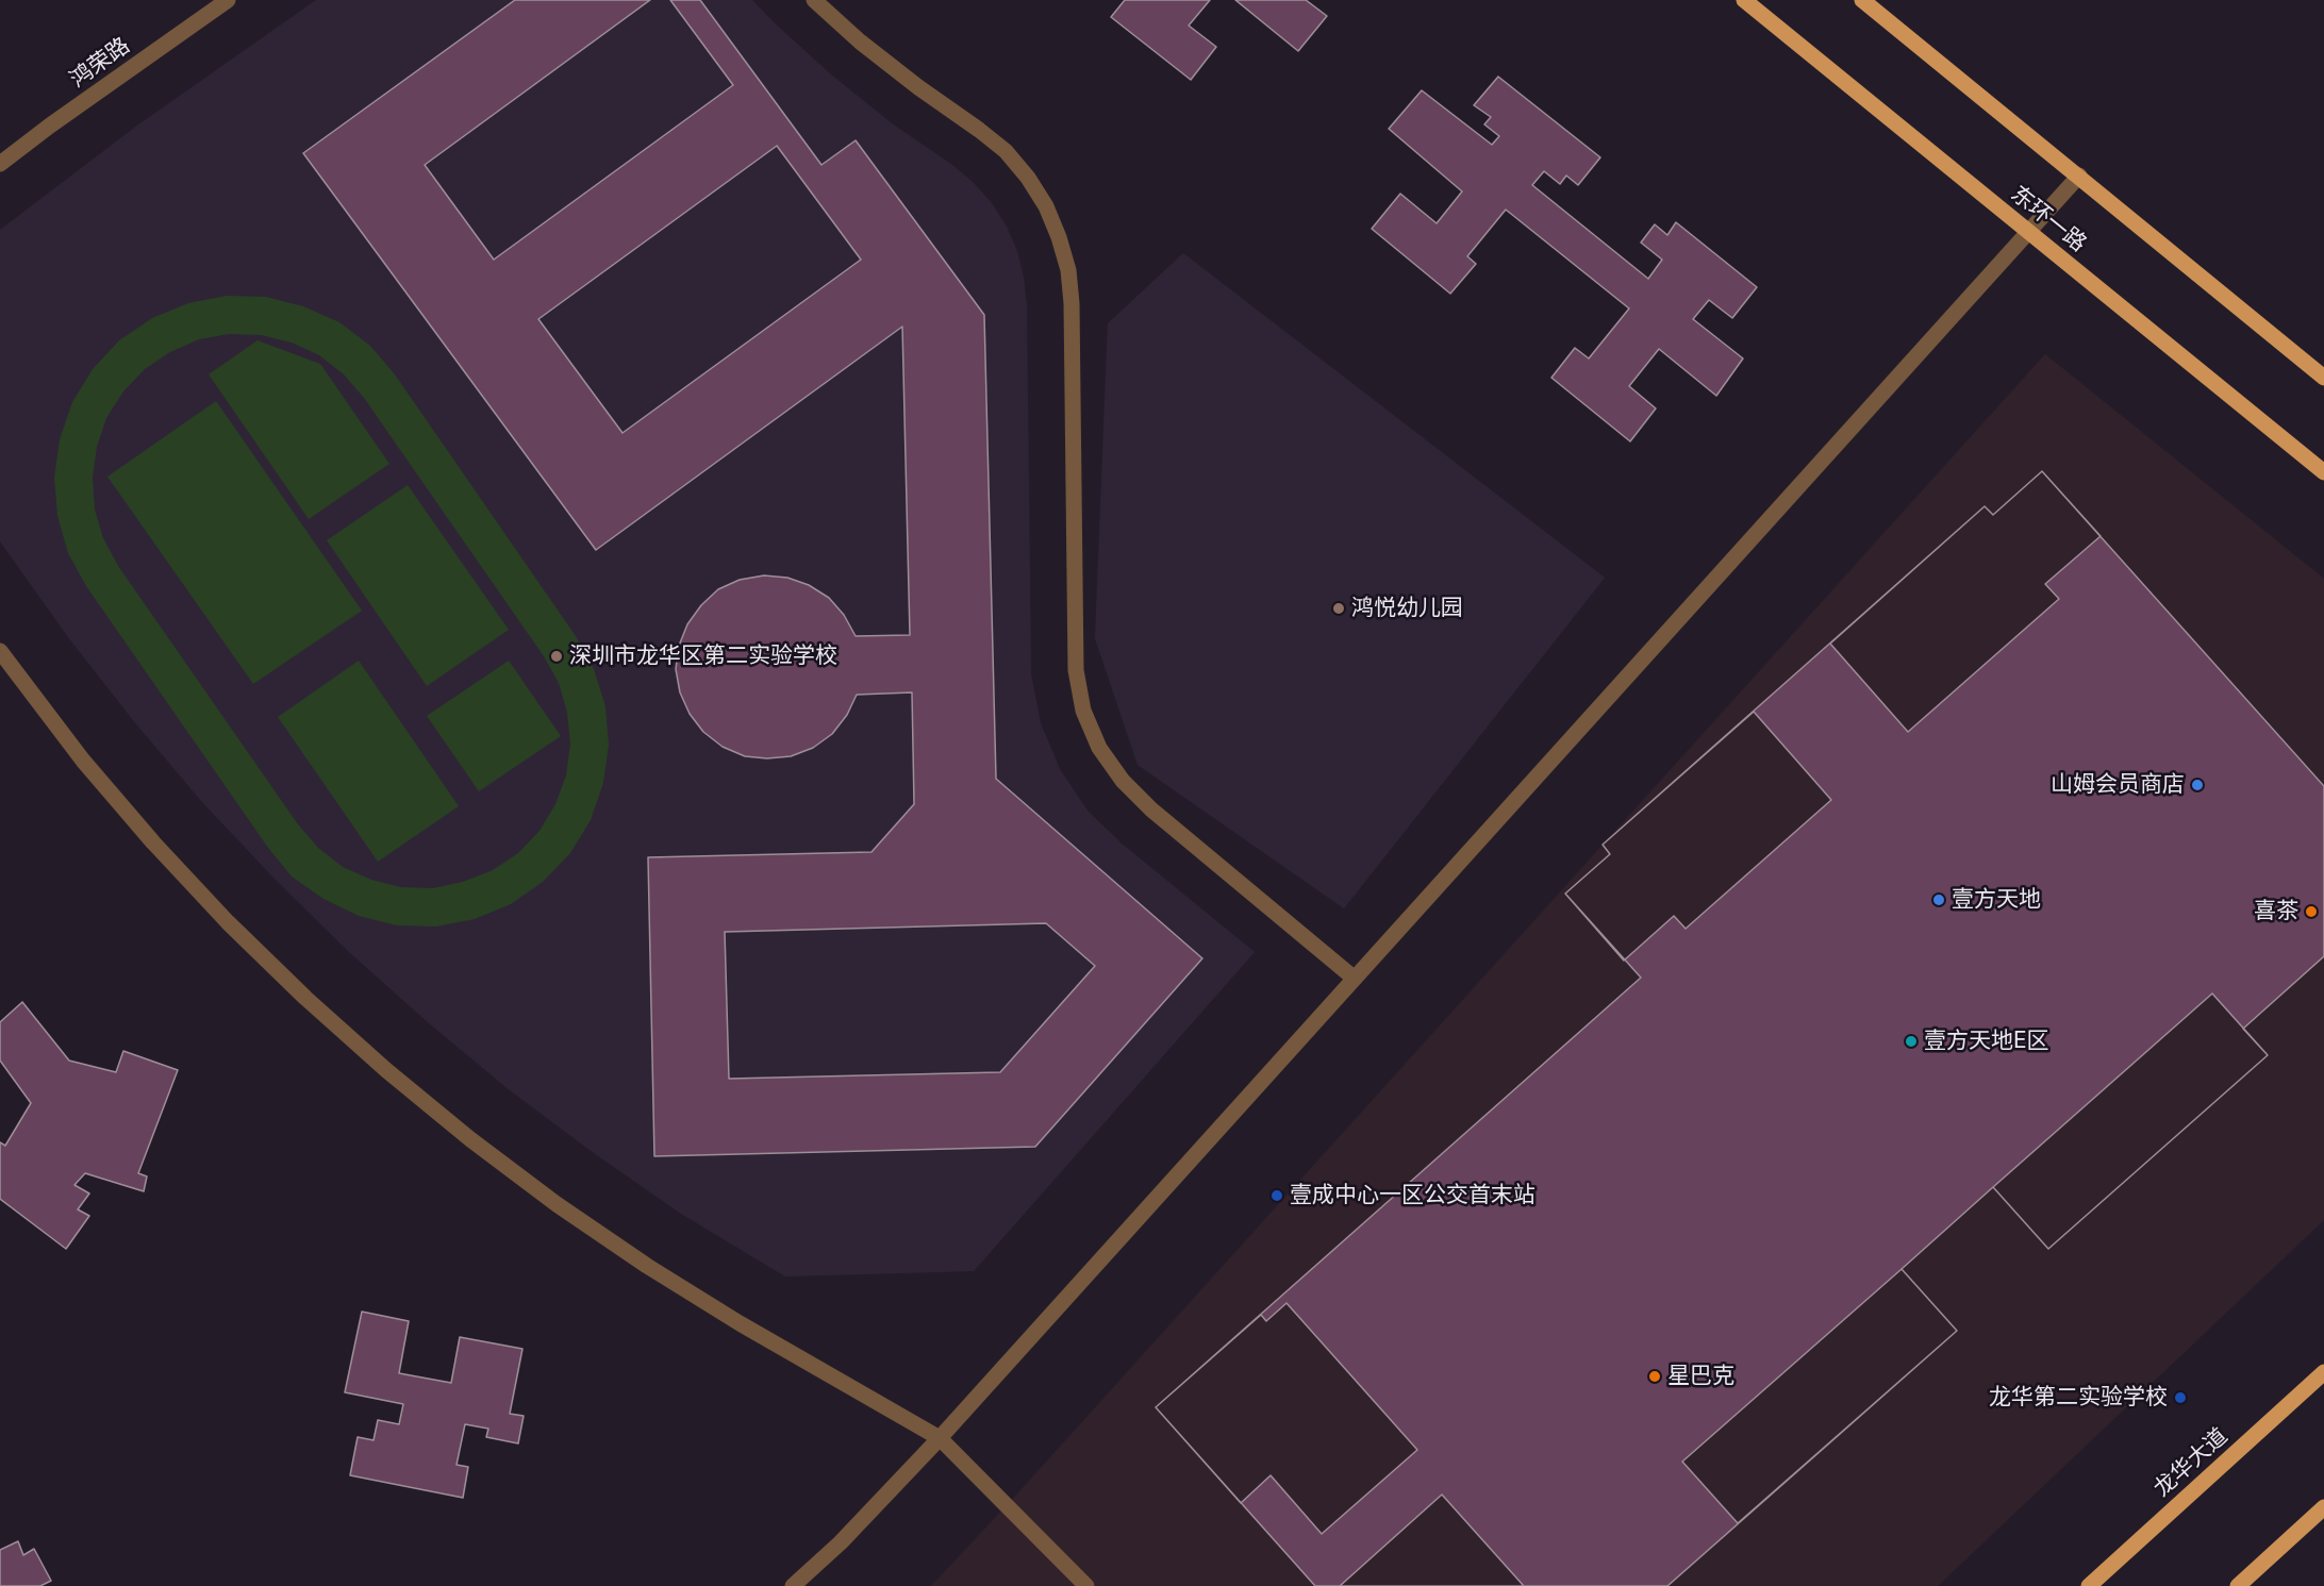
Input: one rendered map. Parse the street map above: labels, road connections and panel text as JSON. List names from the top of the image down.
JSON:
{
  "streets": {
    "main road": ["东环一路", "龙华大道"],
    "street": ["鸿荣路"]
  },
  "places": [
    "鸿悦幼儿园",
    "深圳市龙华区第二实验学校",
    "山姆会员商店",
    "壹方天地",
    "喜茶",
    "壹方天地E区",
    "壹成中心一区公交首末站",
    "星巴克",
    "龙华第二实验学校"
  ]
}
